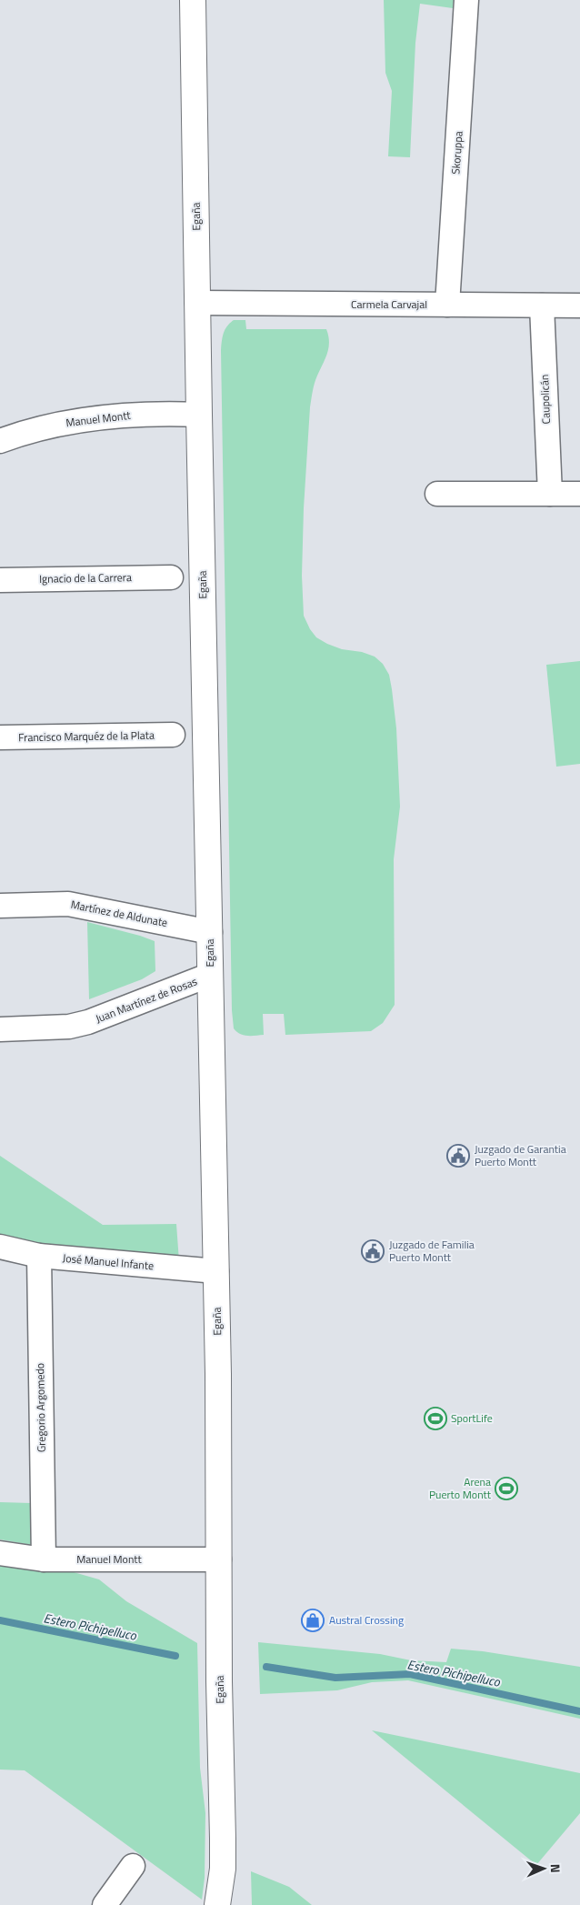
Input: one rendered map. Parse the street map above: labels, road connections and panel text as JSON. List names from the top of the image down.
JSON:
{
  "streets": {
    "main road": ["Egaña"],
    "street": [
      "Skoruppa",
      "Carmela Carvajal",
      "Caupolicán",
      "Manuel Montt",
      "Ignacio de la Carrera",
      "Francisco Marquéz de la Plata",
      "Martínez de Aldunate",
      "Juan Martínez de Rosas",
      "José Manuel Infante",
      "Gregorio Argomedo"
    ]
  },
  "crossings": [
    ["Skoruppa", "Carmela Carvajal"],
    ["Egaña", "Carmela Carvajal"],
    ["Egaña", "Manuel Montt"],
    ["Egaña", "Martínez de Aldunate"],
    ["Egaña", "Juan Martínez de Rosas"],
    ["Egaña", "José Manuel Infante"],
    ["Carmela Carvajal", "Caupolicán"],
    ["Manuel Montt", "Gregorio Argomedo"],
    ["José Manuel Infante", "Gregorio Argomedo"]
  ],
  "water": ["Estero Pichipelluco"],
  "places": {
    "public building": ["Juzgado de Garantia Puerto Montt", "Juzgado de Familia Puerto Montt"],
    "sports": ["SportLife", "Arena Puerto Montt"],
    "shop": ["Austral Crossing"]
  },
  "north": "right"
}
